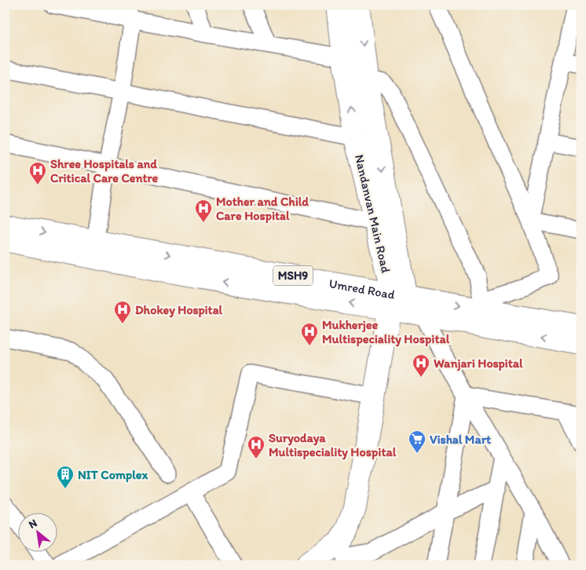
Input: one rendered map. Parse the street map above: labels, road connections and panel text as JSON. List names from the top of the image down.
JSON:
{
  "streets": {
    "main road": ["Nandanvan Main Road", "MSH9", "Umred Road"]
  },
  "crossings": [
    ["Nandanvan Main Road", "Umred Road"]
  ],
  "places": {
    "hospital": [
      "Shree Hospitals and Critical Care Centre",
      "Mother and Child Care Hospital",
      "Dhokey Hospital",
      "Mukherjee Multispeciality Hospital",
      "Wanjari Hospital",
      "Suryodaya Multispeciality Hospital"
    ],
    "supermarket": ["Vishal Mart"],
    "building": ["NIT Complex"]
  },
  "north": "top left"
}
